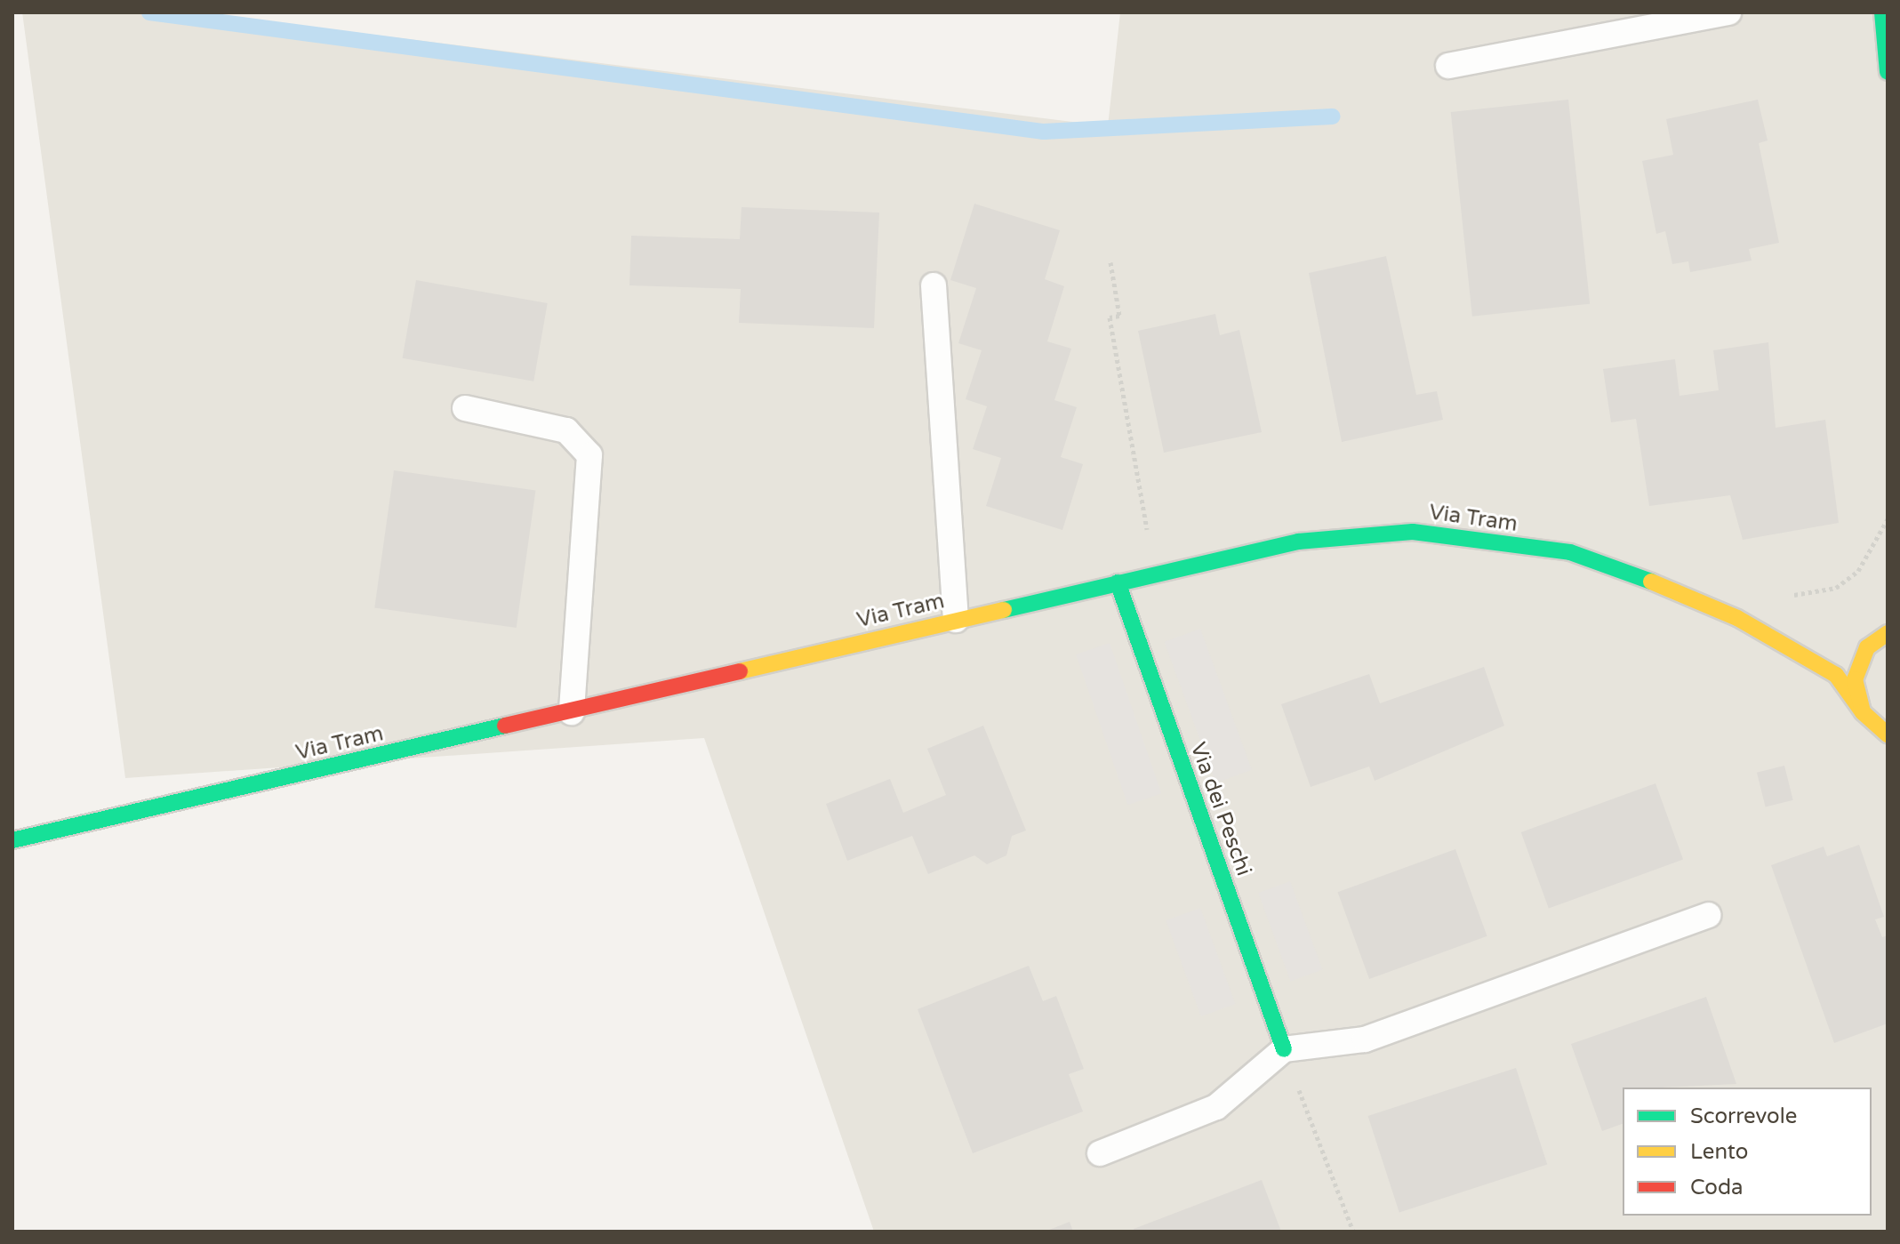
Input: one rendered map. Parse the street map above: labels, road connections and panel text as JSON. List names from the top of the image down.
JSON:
{
  "streets": {
    "street": ["Via Tram", "Via dei Peschi"]
  },
  "crossings": [
    ["Via Tram", "Via dei Peschi"]
  ],
  "legend": ["Scorrevole", "Lento", "Coda"]
}
